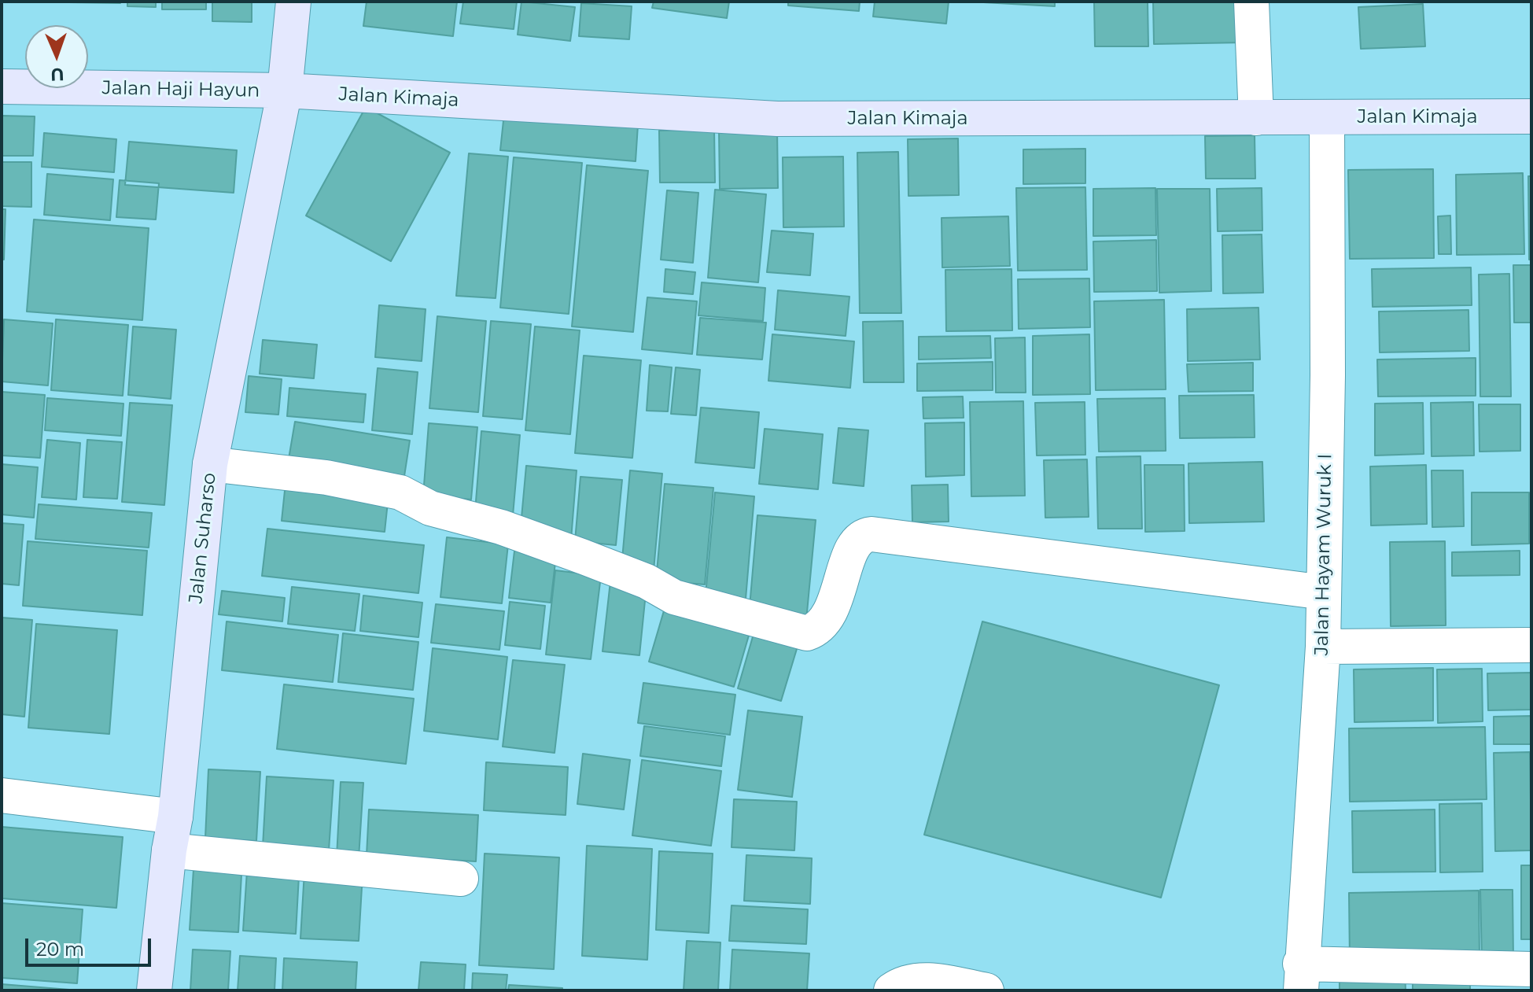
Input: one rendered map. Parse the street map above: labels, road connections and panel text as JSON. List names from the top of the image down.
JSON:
{
  "streets": {
    "street": [
      "Jalan Haji Hayun",
      "Jalan Kimaja",
      "Jalan Suharso",
      "Jalan Hayam Wuruk I"
    ]
  },
  "crossings": [
    ["Jalan Haji Hayun", "Jalan Kimaja"],
    ["Jalan Haji Hayun", "Jalan Suharso"],
    ["Jalan Kimaja", "Jalan Suharso"],
    ["Jalan Kimaja", "Jalan Hayam Wuruk I"]
  ],
  "scale_bar": "20 m",
  "north": "bottom"
}
